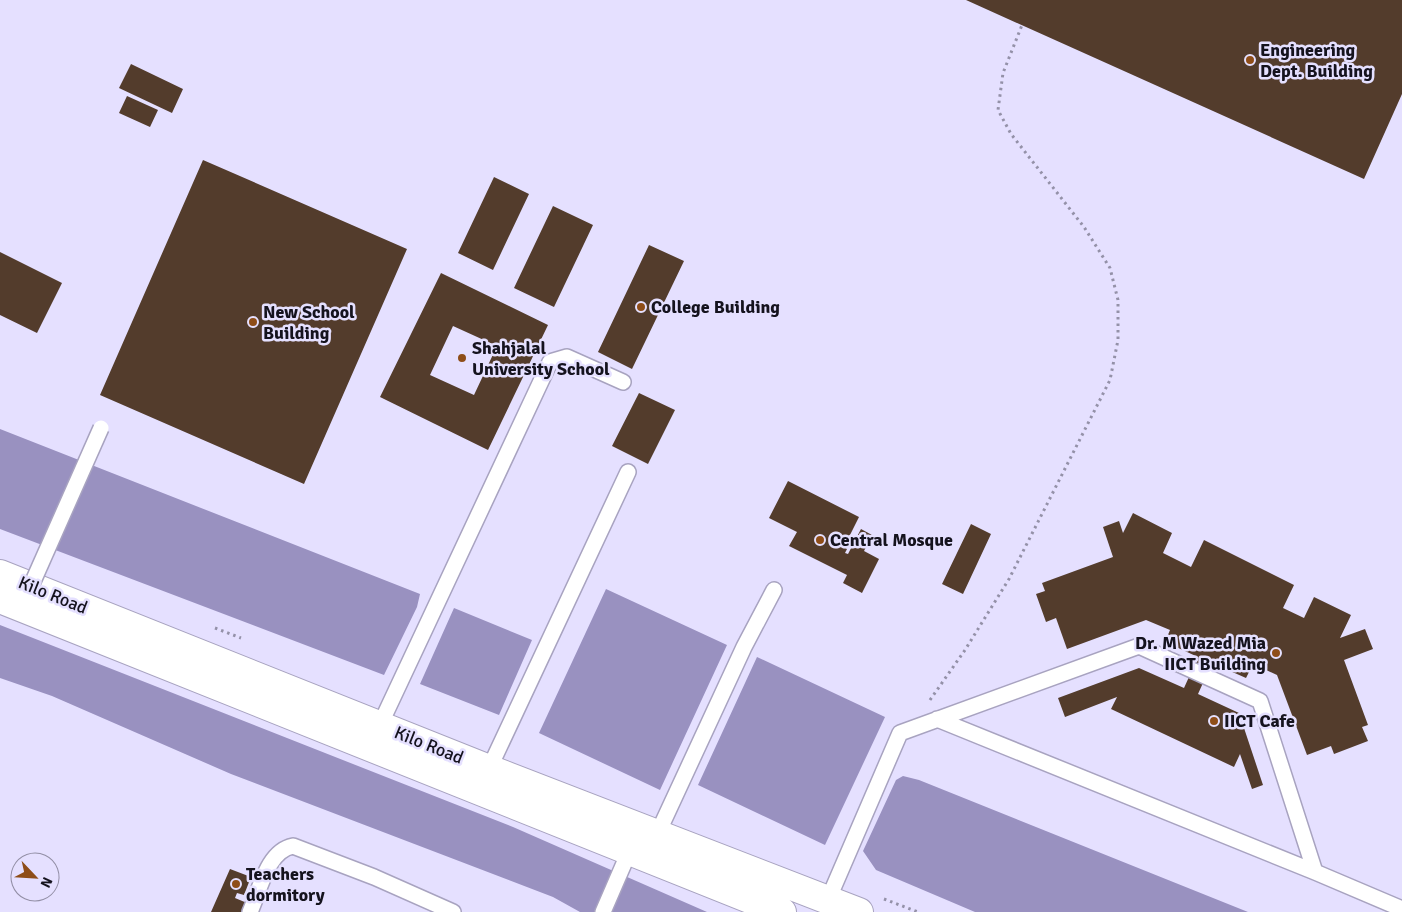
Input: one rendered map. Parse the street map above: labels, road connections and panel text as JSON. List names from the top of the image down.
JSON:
{
  "streets": {
    "street": ["Kilo Road"]
  },
  "places": [
    "Engineering Dept. Building",
    "College Building",
    "New School Building",
    "Shahjalal University School",
    "Central Mosque",
    "Dr. M Wazed Mia IICT Building",
    "IICT Cafe",
    "Teachers dormitory"
  ],
  "north": "bottom right"
}
